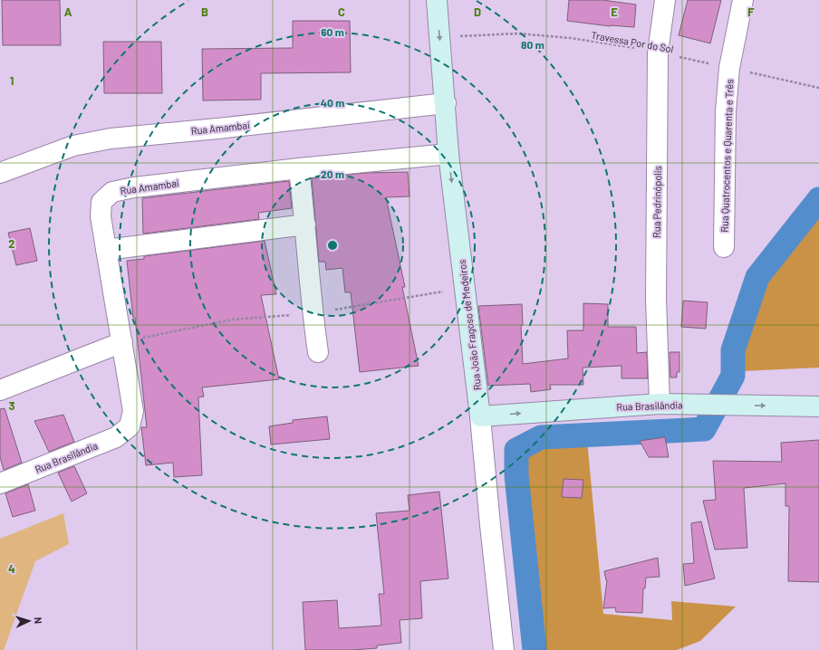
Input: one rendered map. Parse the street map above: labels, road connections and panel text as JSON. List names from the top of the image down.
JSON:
{
  "streets": {
    "street": [
      "Rua Amambaí",
      "Rua Quatrocentos e Quarenta e Três",
      "Rua Amambai",
      "Rua Pedrinópolis",
      "Rua João Fragoso de Medeiros",
      "Rua Brasilândia"
    ],
    "path": ["Travessa Por do Sol"]
  },
  "crossings": [
    ["Travessa Por do Sol", "Rua Quatrocentos e Quarenta e Três"],
    ["Travessa Por do Sol", "Rua Pedrinópolis"],
    ["Travessa Por do Sol", "Rua João Fragoso de Medeiros"],
    ["Rua Amambaí", "Rua João Fragoso de Medeiros"],
    ["Rua Amambai", "Rua João Fragoso de Medeiros"],
    ["Rua Amambai", "Rua Brasilândia"],
    ["Rua Pedrinópolis", "Rua Brasilândia"],
    ["Rua João Fragoso de Medeiros", "Rua Brasilândia"]
  ],
  "one_way": ["Rua Brasilândia"],
  "north": "right",
  "grid": {
    "columns": [
      "A",
      "B",
      "C",
      "D",
      "E",
      "F"
    ],
    "rows": [
      "1",
      "2",
      "3",
      "4"
    ]
  },
  "rings": [
    "60 m",
    "80 m",
    "40 m",
    "20 m"
  ]
}
